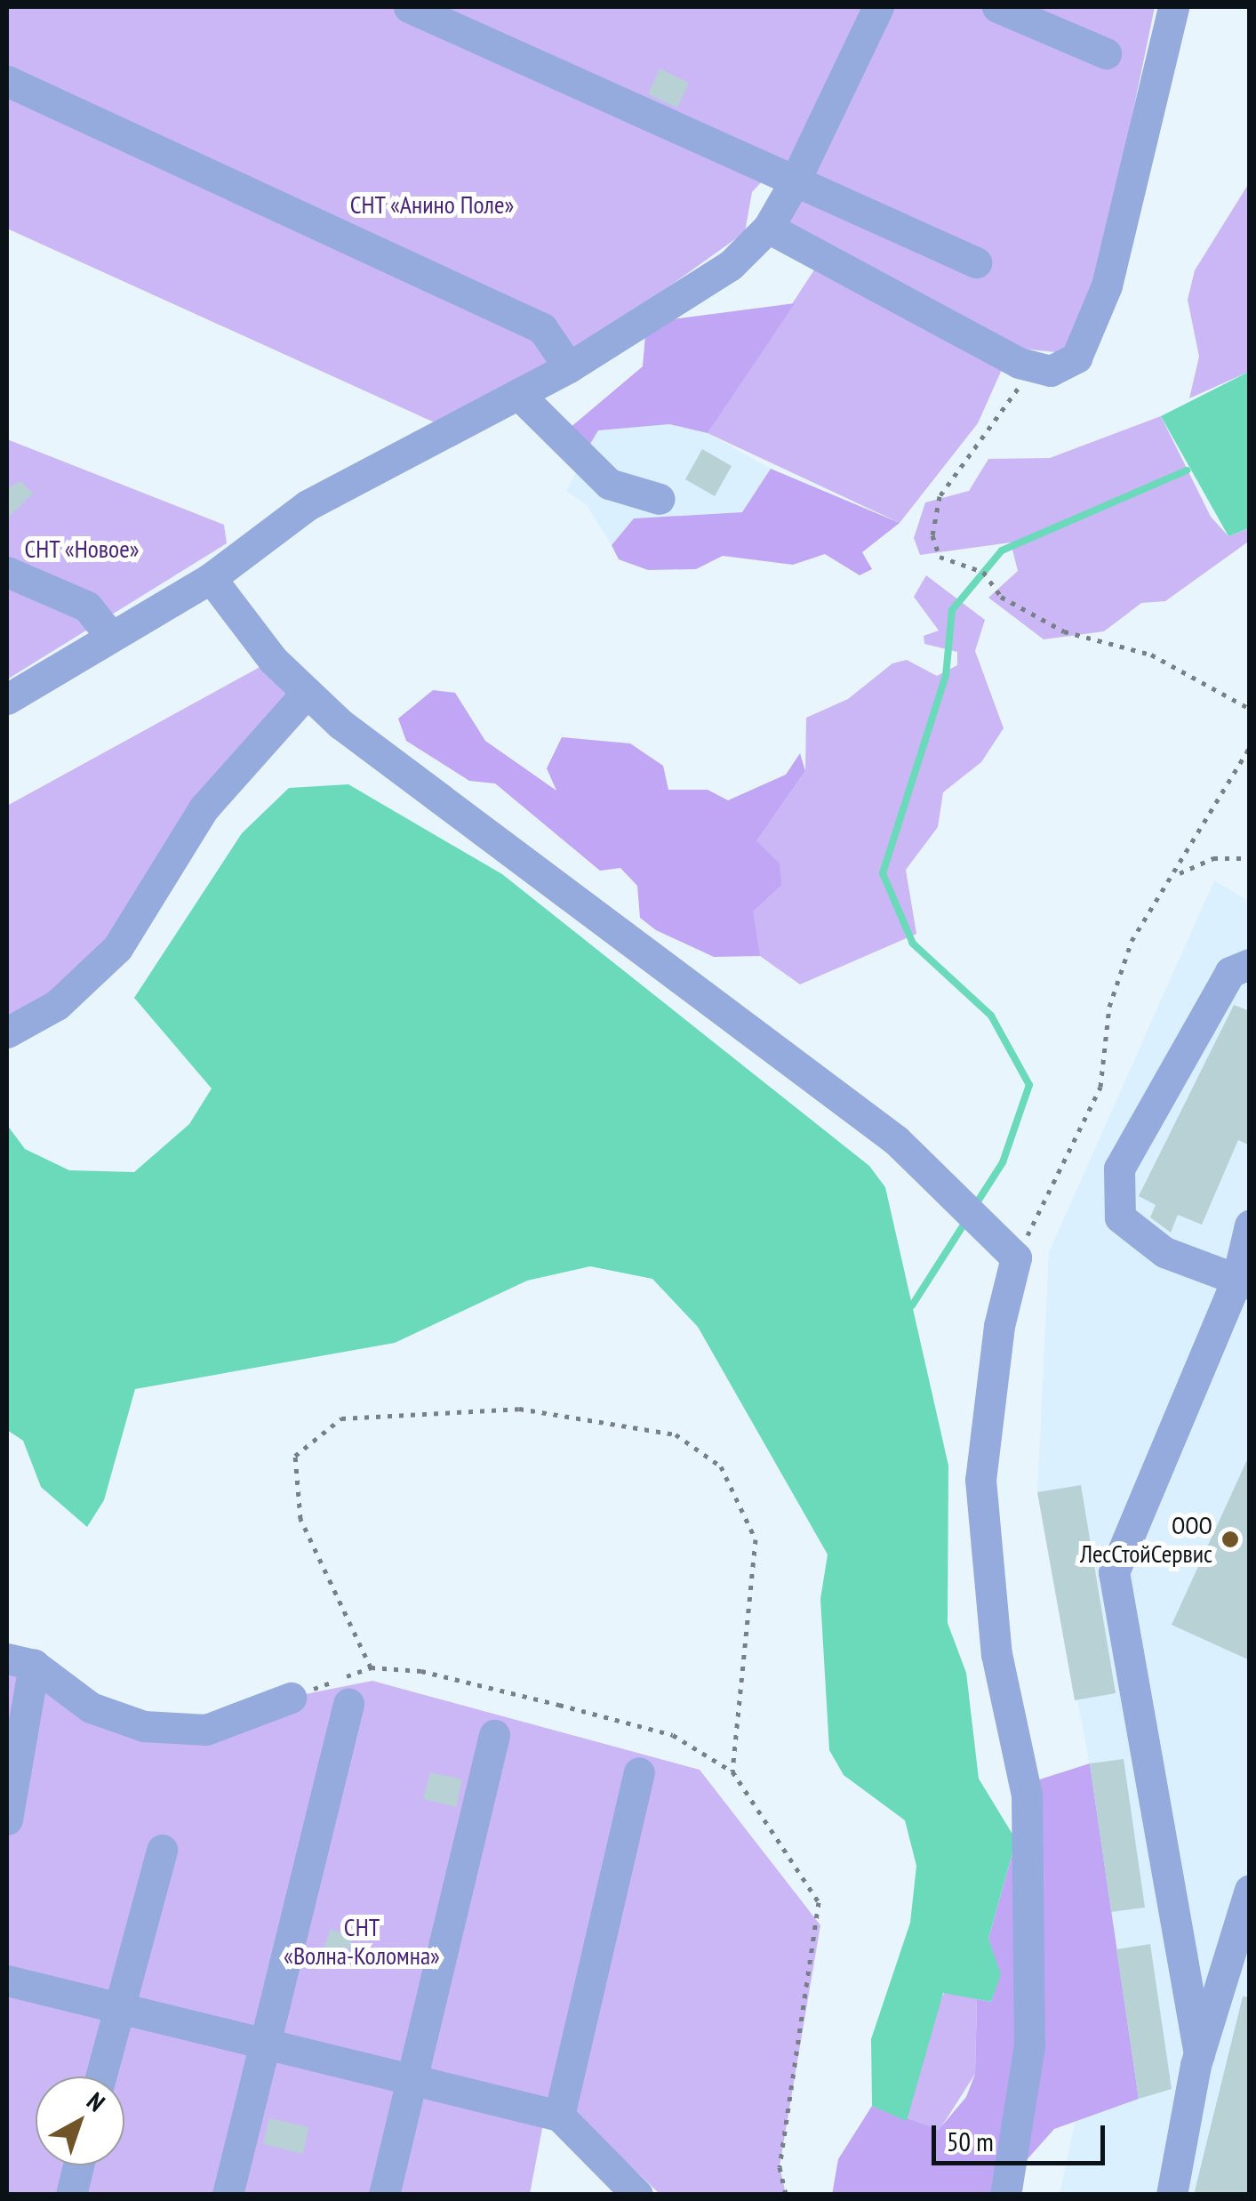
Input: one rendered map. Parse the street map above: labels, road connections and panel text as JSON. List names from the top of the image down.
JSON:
{
  "parks": ["СНТ «Анино Поле»", "СНТ «Новое»", "СНТ «Волна-Коломна»"],
  "places": ["ООО ЛесСтойСервис"],
  "scale_bar": "50 m",
  "north": "top right"
}
